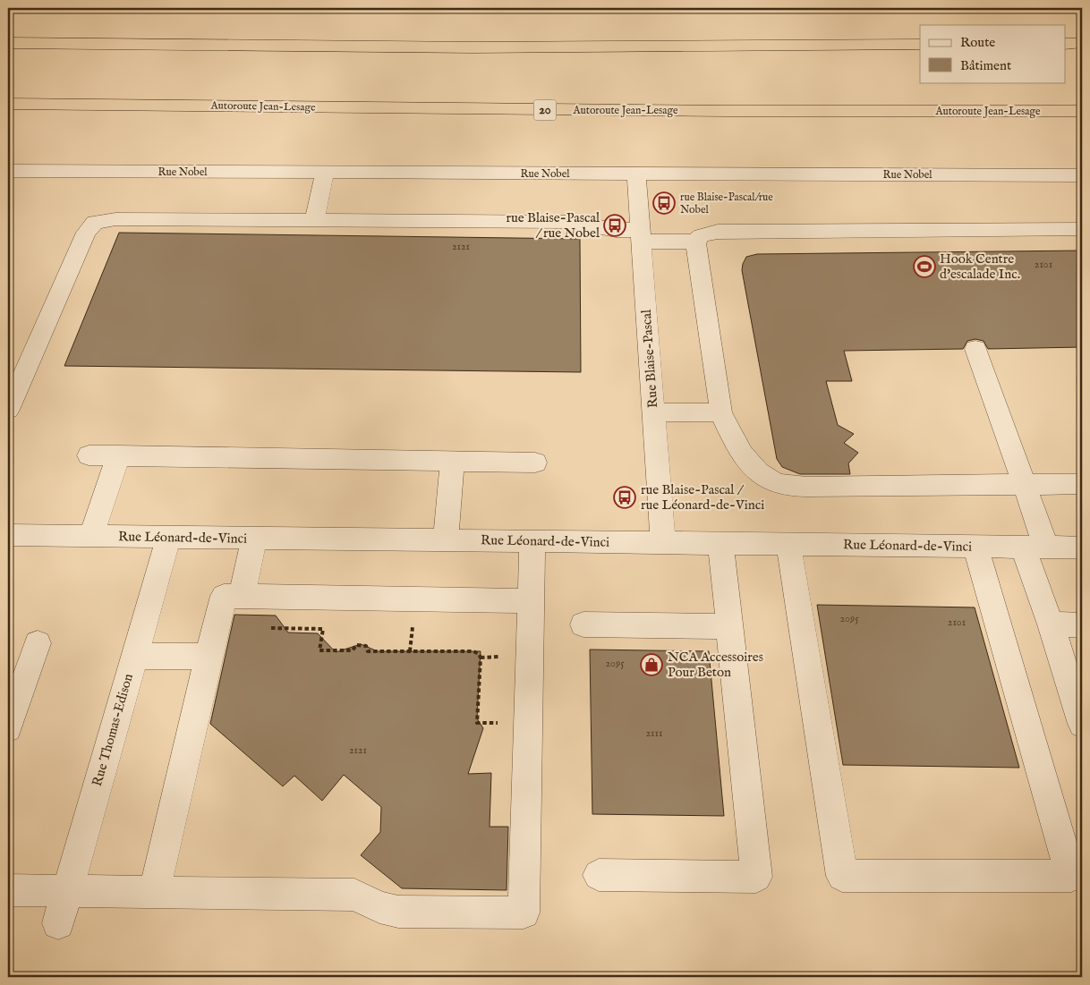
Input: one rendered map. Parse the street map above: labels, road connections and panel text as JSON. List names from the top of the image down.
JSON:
{
  "streets": {
    "highway": ["Autoroute Jean-Lesage", "20"],
    "street": [
      "Rue Nobel",
      "Rue Blaise-Pascal",
      "Rue Léonard-de-Vinci",
      "Rue Thomas-Edison"
    ]
  },
  "crossings": [
    ["Rue Nobel", "Rue Blaise-Pascal"],
    ["Rue Blaise-Pascal", "Rue Léonard-de-Vinci"],
    ["Rue Léonard-de-Vinci", "Rue Thomas-Edison"]
  ],
  "places": {
    "bus stop": ["rue Blaise-Pascal/rue Nobel", "rue Blaise-Pascal / rue Nobel", "rue Blaise-Pascal / rue Léonard-de-Vinci"],
    "sports": ["Hook Centre d'escalade Inc."],
    "shop": ["NCA Accessoires Pour Beton"]
  },
  "house_numbers": [
    "2121",
    "2101",
    "2095",
    "2101",
    "2095",
    "2111",
    "2121"
  ],
  "legend": ["Route", "Bâtiment"]
}
